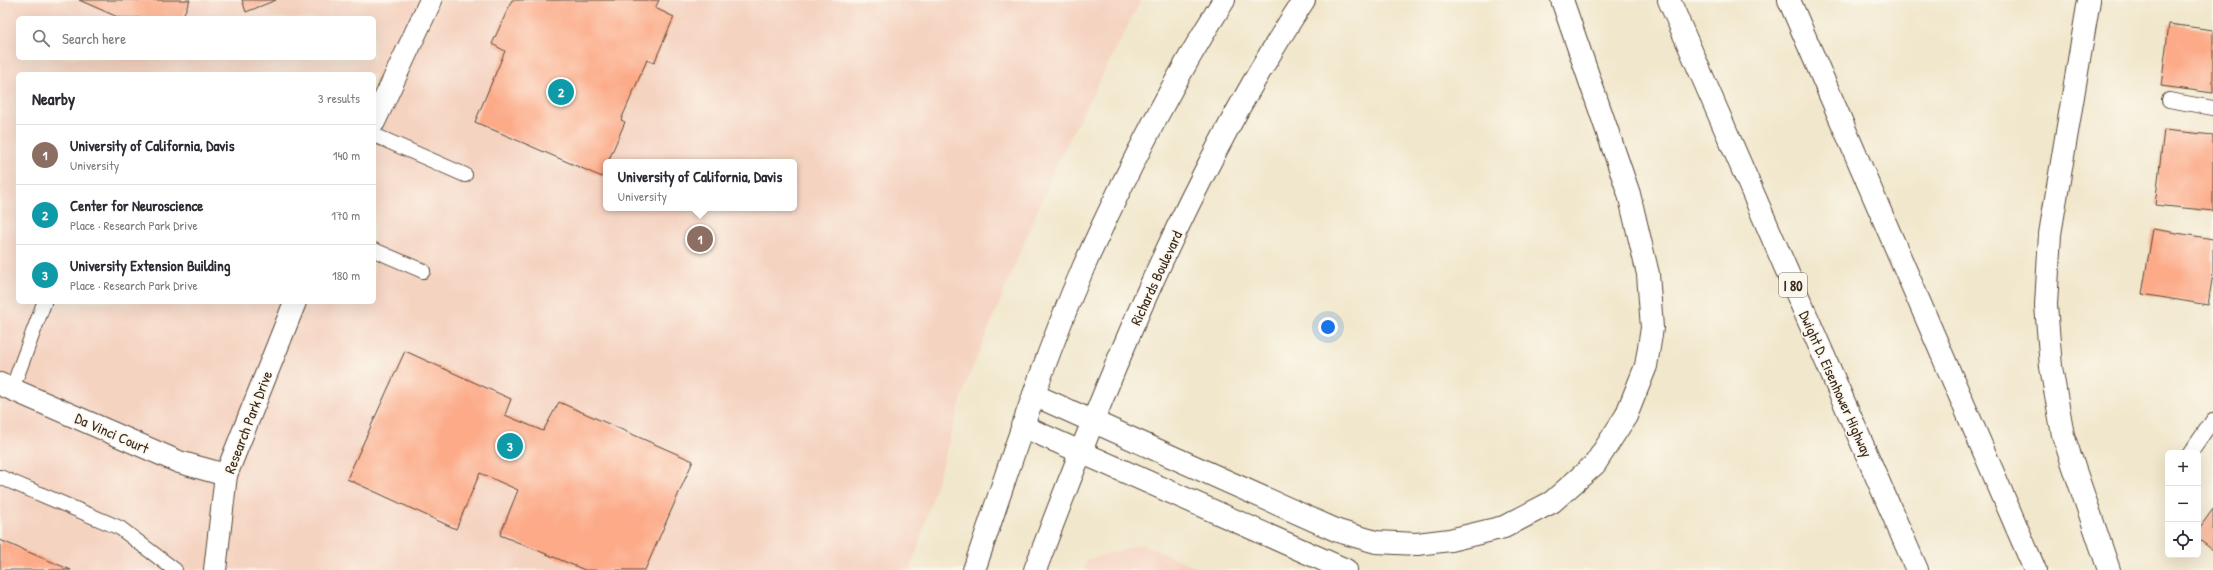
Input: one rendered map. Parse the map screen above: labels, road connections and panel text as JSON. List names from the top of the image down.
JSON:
{
  "streets": {
    "main road": [
      "Richards Boulevard",
      "I 80",
      "Dwight D. Eisenhower Highway",
      "Research Park Drive",
      "Da Vinci Court"
    ]
  },
  "crossings": [
    ["Research Park Drive", "Da Vinci Court"]
  ],
  "page": {
    "search": "Search here",
    "heading": ["Nearby", "3 results"],
    "pins": ["2", "1", "3"],
    "list": [
      {
        "mark": "1",
        "name": "University of California, Davis",
        "note": "University",
        "value": "140 m"
      },
      {
        "mark": "2",
        "name": "Center for Neuroscience",
        "note": "Place · Research Park Drive",
        "value": "170 m"
      },
      {
        "mark": "3",
        "name": "University Extension Building",
        "note": "Place · Research Park Drive",
        "value": "180 m"
      }
    ],
    "popup": ["University of California, Davis", "University"],
    "map_buttons": ["+", "−"]
  }
}
